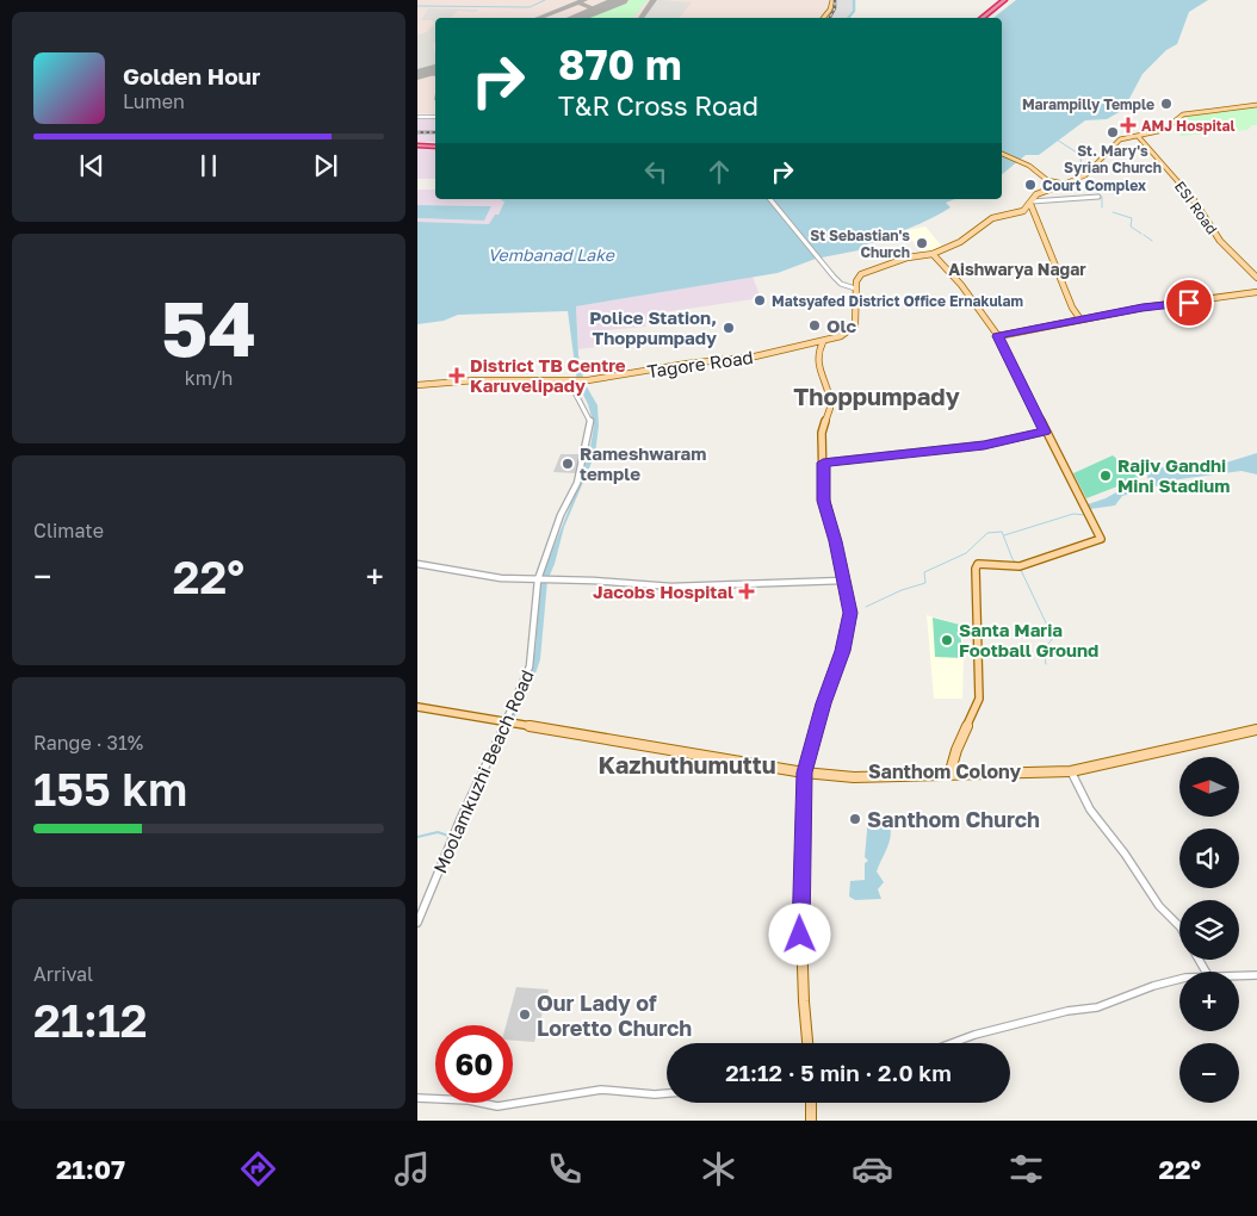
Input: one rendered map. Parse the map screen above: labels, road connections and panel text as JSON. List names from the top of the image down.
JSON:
{
  "streets": {
    "main road": ["ESI Road", "Tagore Road"],
    "street": ["Moolamkuzhi Beach Road"]
  },
  "crossings": [
    ["Tagore Road", "Moolamkuzhi Beach Road"]
  ],
  "districts": [
    "Aishwarya Nagar",
    "Thoppumpady",
    "Kazhuthumuttu",
    "Santhom Colony"
  ],
  "water": ["Vembanad Lake"],
  "places": {
    "other": [
      "Marampilly Temple",
      "St. Mary's Syrian Church",
      "Court Complex",
      "St Sebastian's Church",
      "Matsyafed District Office Ernakulam",
      "Olc",
      "Police Station, Thoppumpady",
      "Rameshwaram temple",
      "Rajiv Gandhi Mini Stadium",
      "Santa Maria Football Ground",
      "Santhom Church",
      "Our Lady of Loretto Church"
    ],
    "health": ["AMJ Hospital", "District TB Centre Karuvelipady", "Jacobs Hospital"]
  },
  "north": "left",
  "page": {
    "turn": ["870 m", "T&R Cross Road"],
    "song": ["Golden Hour", "Lumen"],
    "tile": [
      ["54", "km/h"],
      "Climate",
      ["Range · 31%", "155 km"],
      ["Arrival", "21:12"]
    ],
    "heat": ["−", "22°", "+"],
    "map_buttons": ["+", "−"],
    "limit": "60",
    "trip": "21:12 · 5 min · 2.0 km",
    "tabs": ["21:07", "22°"]
  }
}
